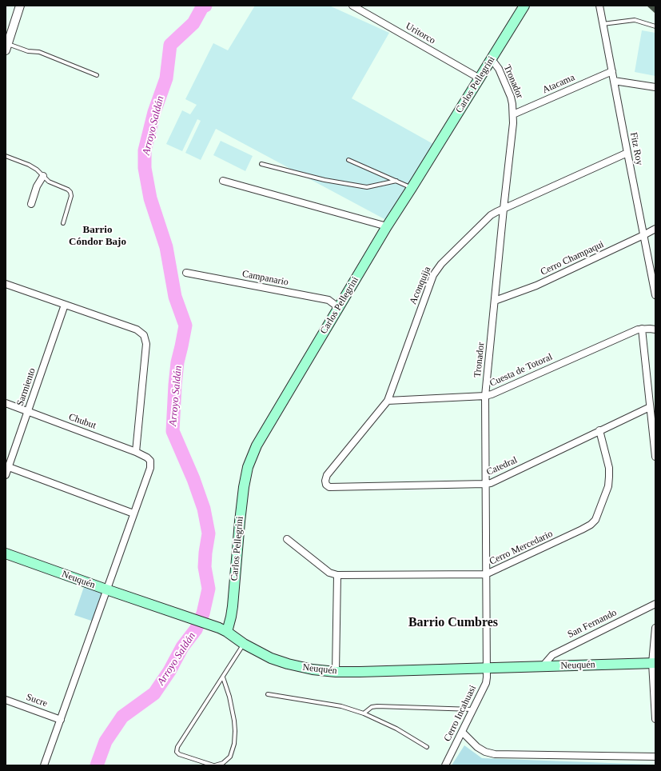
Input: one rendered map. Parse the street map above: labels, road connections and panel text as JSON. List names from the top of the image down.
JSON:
{
  "streets": {
    "main road": ["Carlos Pellegrini", "Neuquén"],
    "street": [
      "Uritorco",
      "Tronador",
      "Atacama",
      "Fitz Roy",
      "Cerro Champaqui",
      "Campanario",
      "Aconquija",
      "Cuesta de Totoral",
      "Sarmiento",
      "Chubut",
      "Catedral",
      "Cerro Mercedario",
      "San Fernando",
      "Sucre",
      "Cerro Incahuasi"
    ]
  },
  "crossings": [
    ["Uritorco", "Carlos Pellegrini"],
    ["Tronador", "Atacama"],
    ["Tronador", "Carlos Pellegrini"],
    ["Tronador", "Cerro Champaqui"],
    ["Tronador", "Aconquija"],
    ["Tronador", "Cuesta de Totoral"],
    ["Tronador", "Catedral"],
    ["Tronador", "Cerro Mercedario"],
    ["Tronador", "Neuquén"],
    ["Tronador", "Cerro Incahuasi"],
    ["Atacama", "Fitz Roy"],
    ["Carlos Pellegrini", "Campanario"],
    ["Carlos Pellegrini", "Neuquén"],
    ["Fitz Roy", "Cerro Champaqui"],
    ["Fitz Roy", "Aconquija"],
    ["Aconquija", "Cuesta de Totoral"],
    ["Aconquija", "Catedral"],
    ["Sarmiento", "Chubut"],
    ["Catedral", "Cerro Mercedario"],
    ["Neuquén", "San Fernando"],
    ["Neuquén", "Cerro Incahuasi"]
  ],
  "districts": ["Barrio Cóndor Bajo", "Barrio Cumbres"],
  "water": ["Arroyo Saldán"]
}
